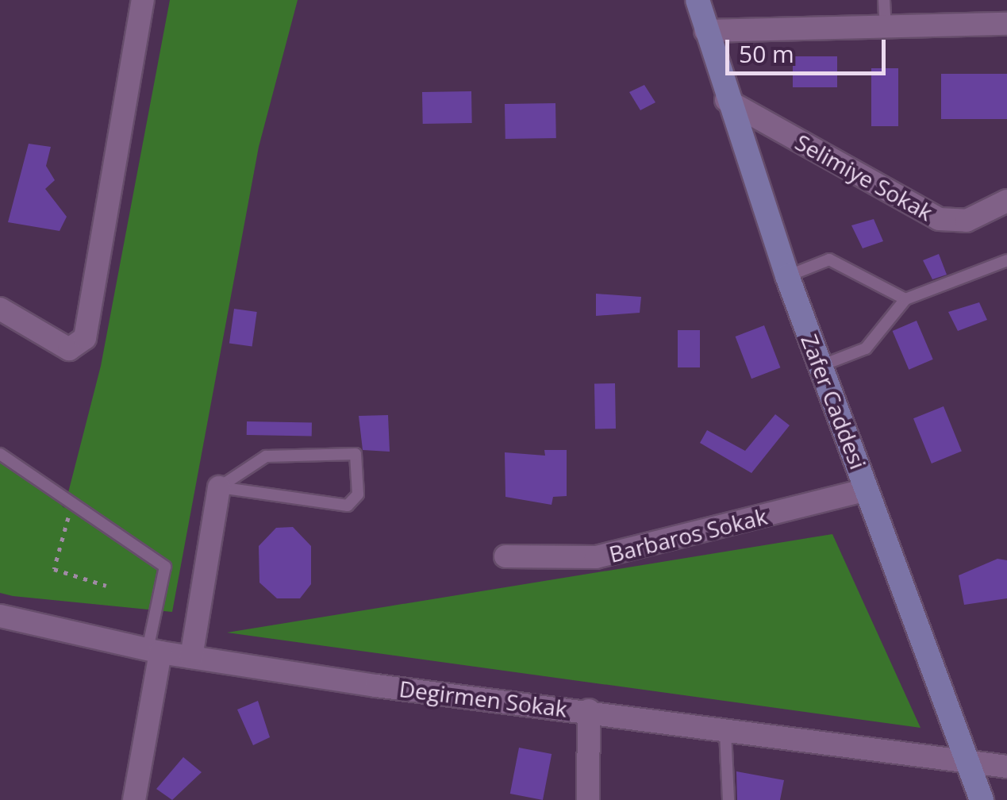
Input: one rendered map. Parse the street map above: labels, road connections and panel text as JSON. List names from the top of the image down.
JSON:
{
  "streets": {
    "street": [
      "Selimiye Sokak",
      "Zafer Caddesi",
      "Barbaros Sokak",
      "Degirmen Sokak"
    ]
  },
  "crossings": [
    ["Selimiye Sokak", "Zafer Caddesi"],
    ["Zafer Caddesi", "Barbaros Sokak"],
    ["Zafer Caddesi", "Degirmen Sokak"]
  ],
  "scale_bar": "50 m"
}
